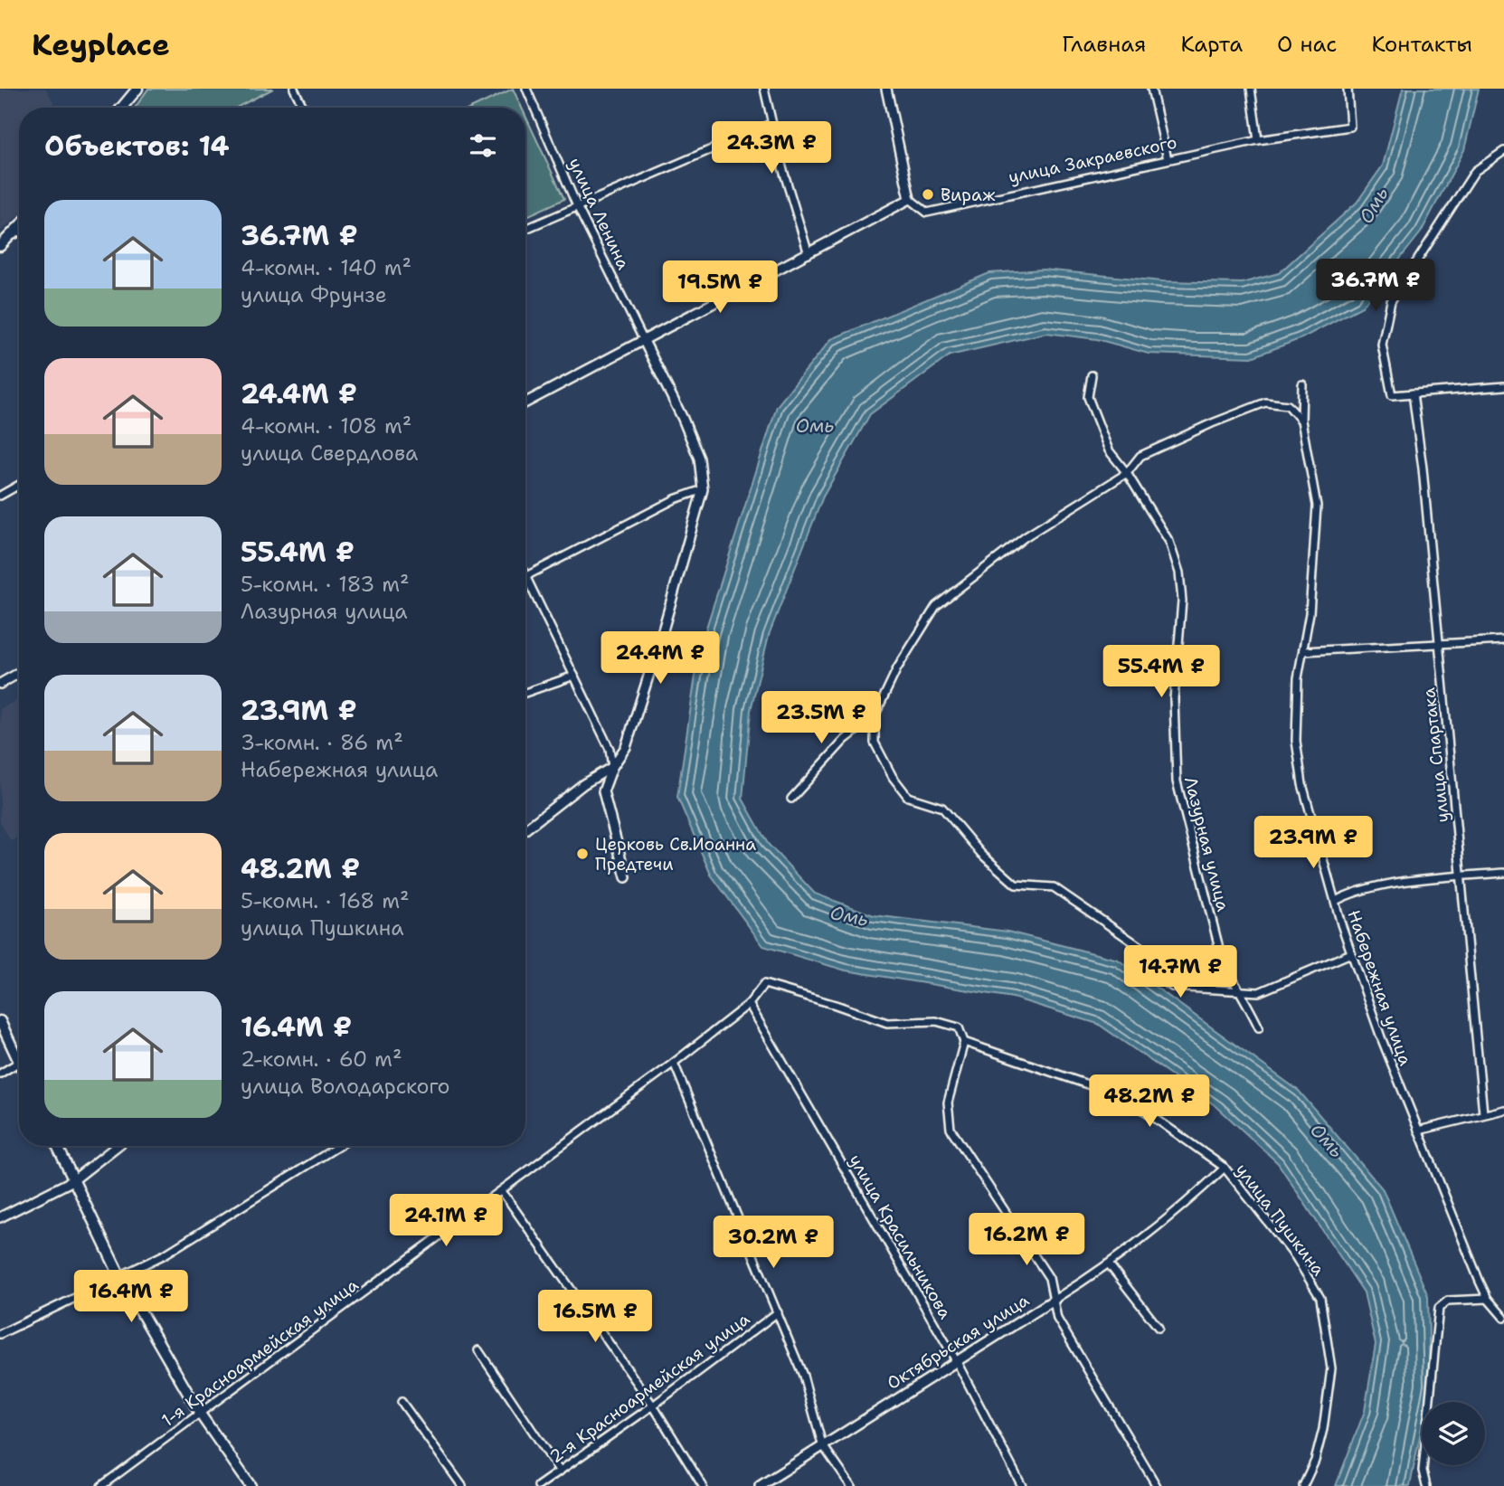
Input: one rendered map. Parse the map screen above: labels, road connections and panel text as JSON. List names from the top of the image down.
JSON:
{
  "streets": {
    "street": [
      "улица Закраевского",
      "улица Ленина",
      "улица Спартака",
      "Лазурная улица",
      "Набережная улица",
      "улица Пушкина",
      "улица Красильникова",
      "Октябрьская улица",
      "1-я Красноармейская улица",
      "2-я Красноармейская улица"
    ]
  },
  "crossings": [
    ["улица Пушкина", "Октябрьская улица"],
    ["улица Пушкина", "1-я Красноармейская улица"],
    ["улица Красильникова", "Октябрьская улица"],
    ["улица Красильникова", "1-я Красноармейская улица"]
  ],
  "water": ["Омь"],
  "places": ["Вираж", "Церковь Св.Иоанна Предтечи"],
  "page": {
    "header": "Keyplace",
    "nav": [
      "Главная",
      "Карта",
      "О нас",
      "Контакты"
    ],
    "heading": "Объектов: 14",
    "price": [
      "24.3M ₽",
      "36.7M ₽",
      "19.5M ₽",
      "24.4M ₽",
      "55.4M ₽",
      "23.5M ₽",
      "23.9M ₽",
      "14.7M ₽",
      "48.2M ₽",
      "24.1M ₽",
      "16.2M ₽",
      "30.2M ₽",
      "16.4M ₽",
      "16.5M ₽"
    ],
    "list": [
      {
        "name": "36.7M ₽",
        "note": "4-комн. · 140 m² · улица Фрунзе"
      },
      {
        "name": "24.4M ₽",
        "note": "4-комн. · 108 m² · улица Свердлова"
      },
      {
        "name": "55.4M ₽",
        "note": "5-комн. · 183 m² · Лазурная улица"
      },
      {
        "name": "23.9M ₽",
        "note": "3-комн. · 86 m² · Набережная улица"
      },
      {
        "name": "48.2M ₽",
        "note": "5-комн. · 168 m² · улица Пушкина"
      },
      {
        "name": "16.4M ₽",
        "note": "2-комн. · 60 m² · улица Володарского"
      }
    ]
  }
}
